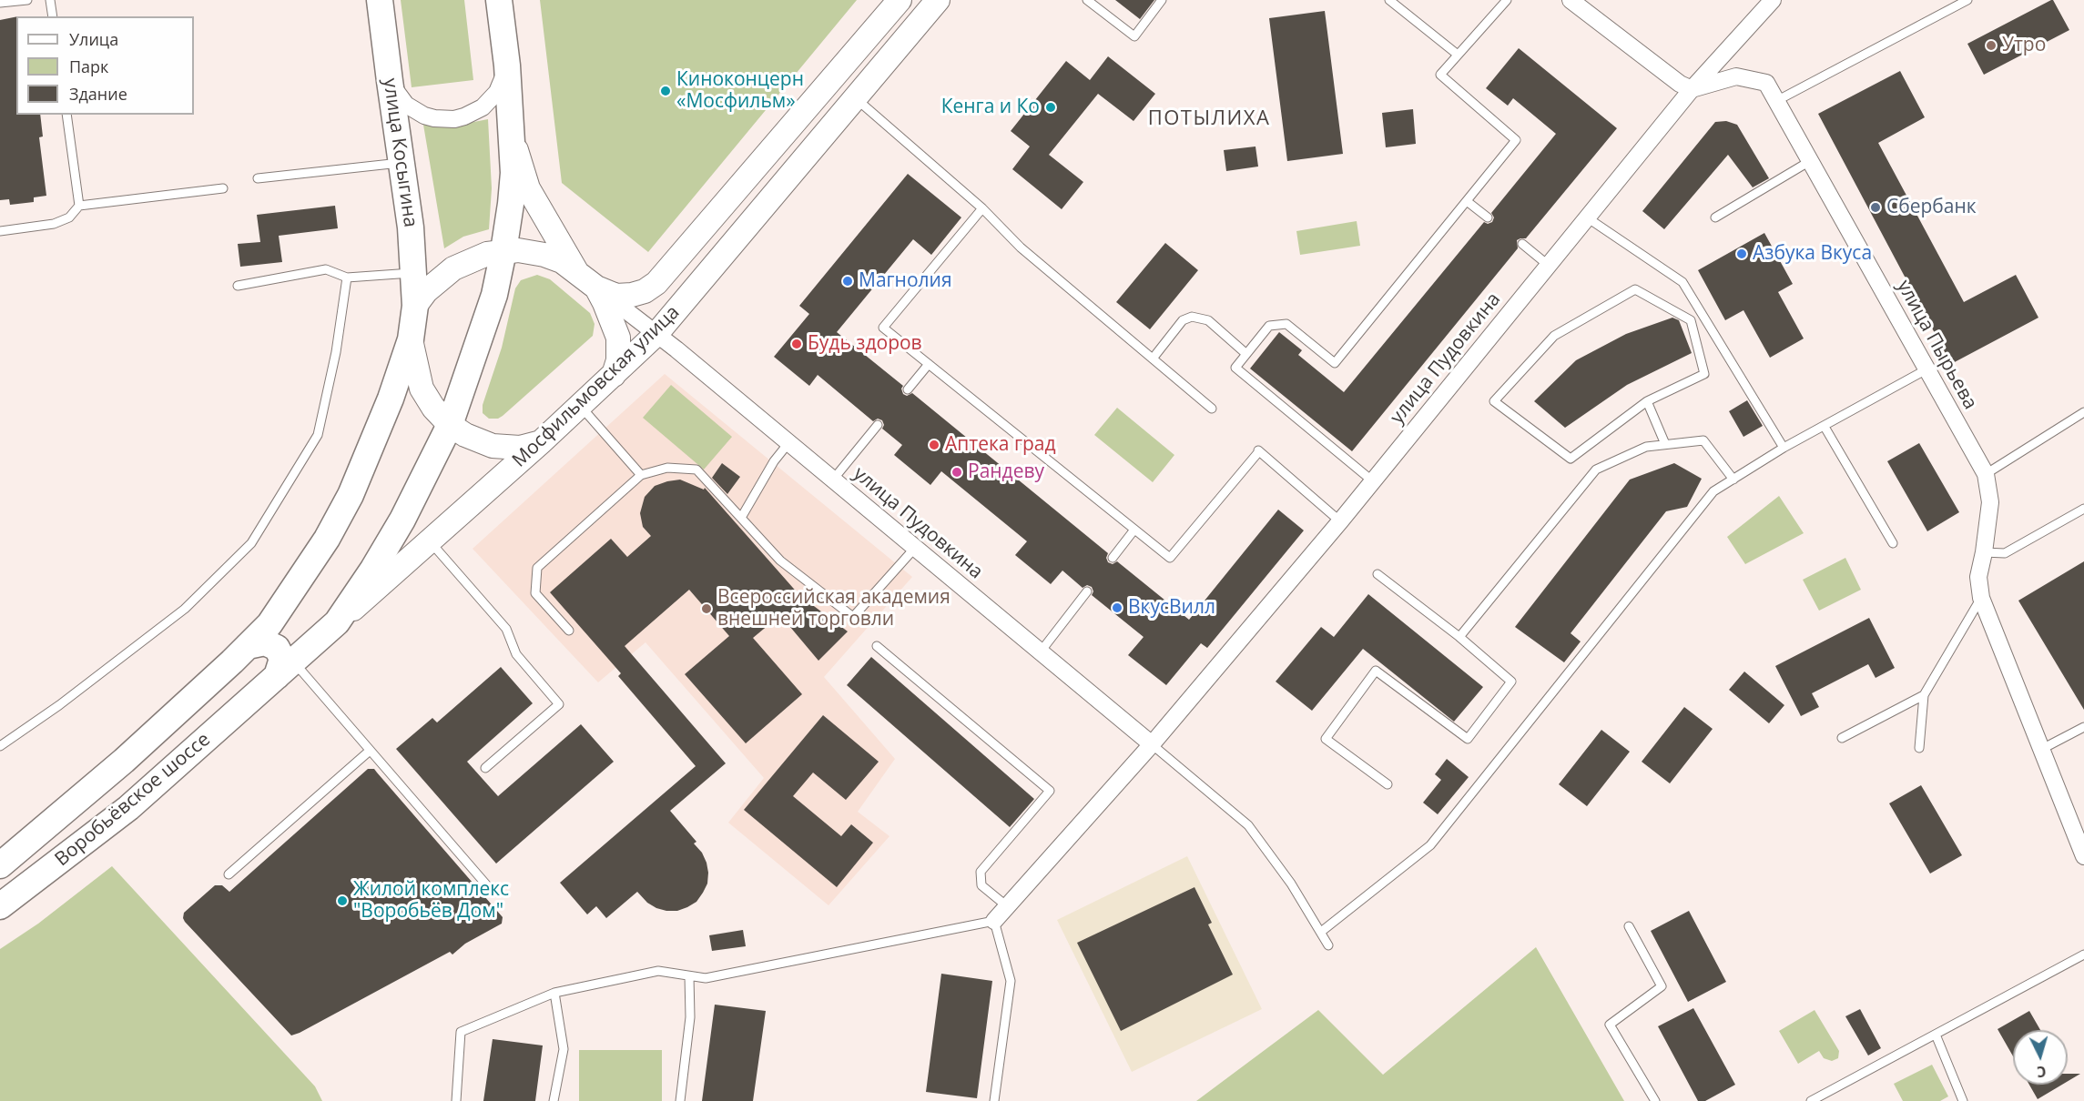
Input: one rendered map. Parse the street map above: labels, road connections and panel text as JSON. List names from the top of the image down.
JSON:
{
  "streets": {
    "main road": ["улица Косыгина", "Мосфильмовская улица", "Воробьёвское шоссе"],
    "street": ["улица Пырьева", "улица Пудовкина"]
  },
  "crossings": [
    ["улица Косыгина", "Мосфильмовская улица"],
    ["улица Косыгина", "Воробьёвское шоссе"],
    ["улица Пырьева", "улица Пудовкина"],
    ["улица Пудовкина", "Мосфильмовская улица"],
    ["Мосфильмовская улица", "Воробьёвское шоссе"]
  ],
  "districts": ["ПОТЫЛИХА"],
  "places": [
    "Утро",
    "Киноконцерн «Мосфильм»",
    "Кенга и Ко",
    "Сбербанк",
    "Азбука Вкуса",
    "Магнолия",
    "Будь здоров",
    "Аптека град",
    "Рандеву",
    "ВкусВилл",
    "Всероссийская академия внешней торговли",
    "Жилой комплекс \"Воробьёв Дом\""
  ],
  "legend": ["Улица", "Парк", "Здание"],
  "north": "bottom"
}
